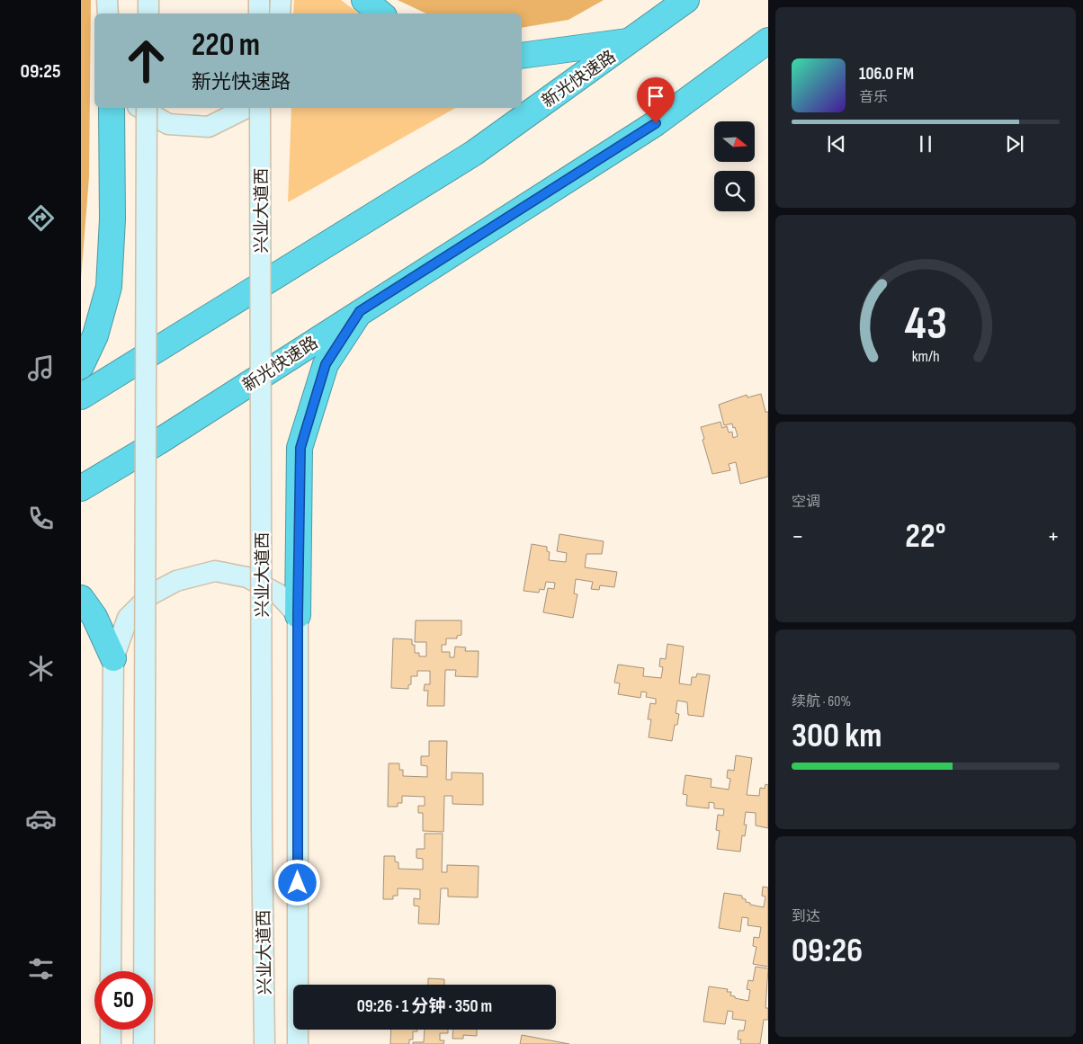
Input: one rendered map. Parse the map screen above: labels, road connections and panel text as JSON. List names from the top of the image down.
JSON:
{
  "streets": {
    "highway": ["新光快速路"],
    "street": ["兴业大道西"]
  },
  "north": "right",
  "page": {
    "tabs": "09:25",
    "turn": ["220 m", "新光快速路"],
    "song": ["106.0 FM", "音乐"],
    "tile": [
      "空调",
      ["续航 · 60%", "300 km"],
      ["到达", "09:26"]
    ],
    "heat": ["−", "22°", "+"],
    "limit": "50",
    "trip": "09:26 · 1 分钟 · 350 m",
    "gauge": ["43", "km/h"]
  }
}
